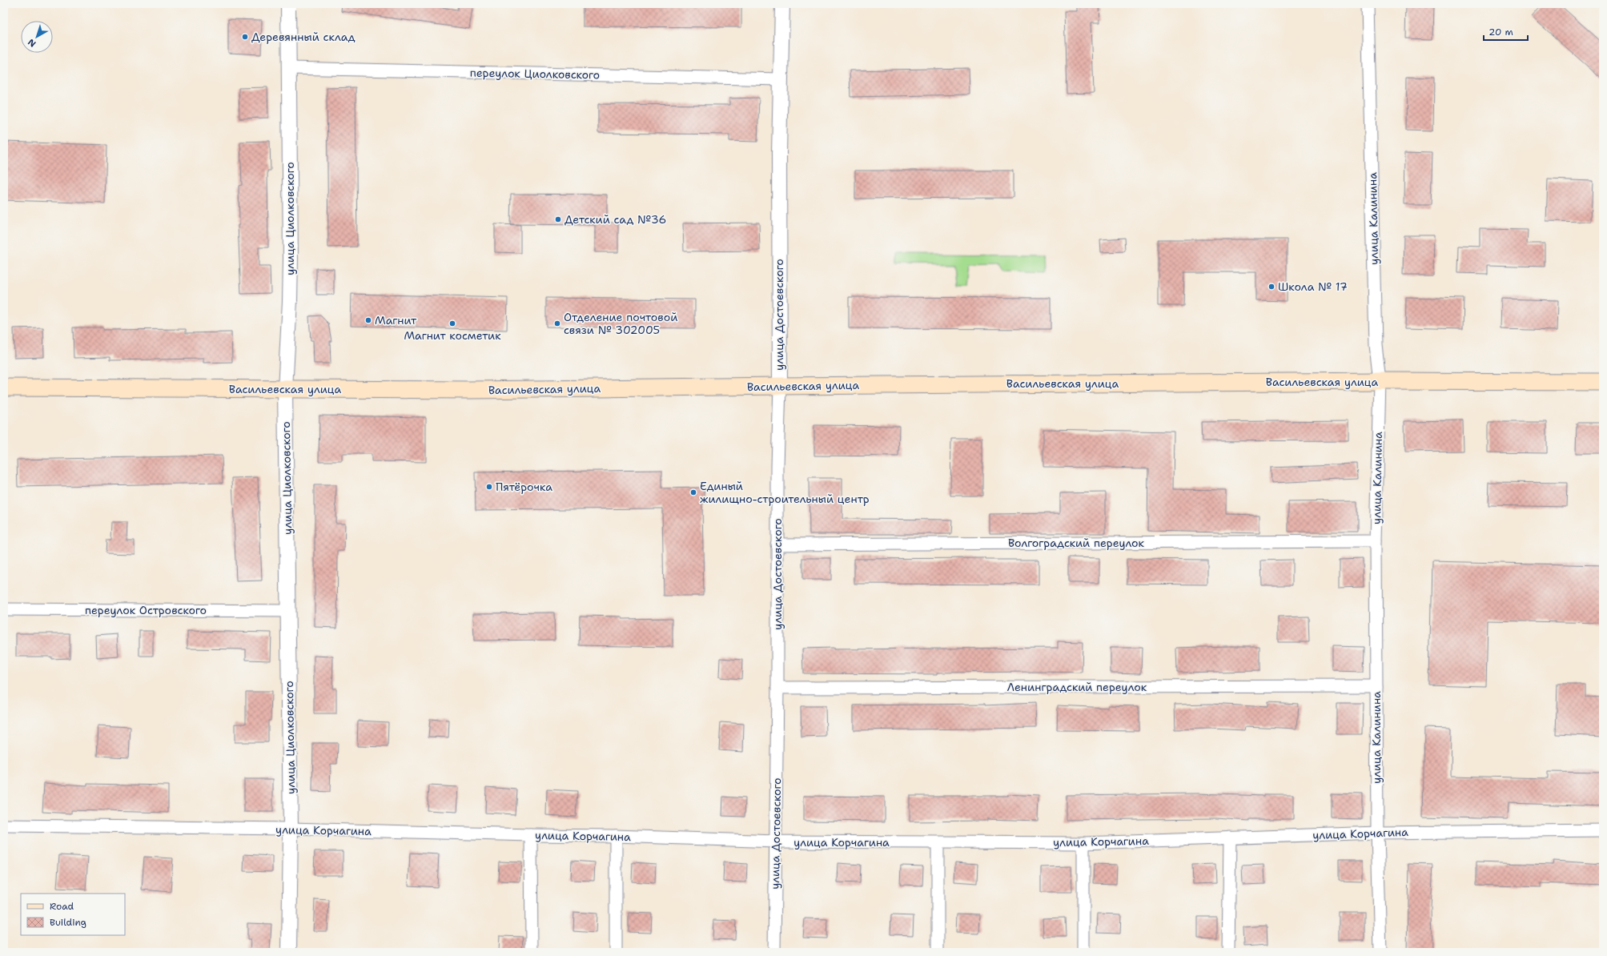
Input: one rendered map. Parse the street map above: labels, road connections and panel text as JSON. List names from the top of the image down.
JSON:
{
  "streets": {
    "main road": ["Васильевская улица"],
    "street": [
      "переулок Циолковского",
      "улица Циолковского",
      "улица Калинина",
      "улица Достоевского",
      "Волгоградский переулок",
      "переулок Островского",
      "Ленинградский переулок",
      "улица Корчагина"
    ]
  },
  "crossings": [
    ["переулок Циолковского", "улица Циолковского"],
    ["переулок Циолковского", "улица Достоевского"],
    ["улица Циолковского", "Васильевская улица"],
    ["улица Циолковского", "переулок Островского"],
    ["улица Циолковского", "улица Корчагина"],
    ["улица Калинина", "Васильевская улица"],
    ["улица Калинина", "Волгоградский переулок"],
    ["улица Калинина", "Ленинградский переулок"],
    ["улица Калинина", "улица Корчагина"],
    ["улица Достоевского", "Васильевская улица"],
    ["улица Достоевского", "Волгоградский переулок"],
    ["улица Достоевского", "Ленинградский переулок"],
    ["улица Достоевского", "улица Корчагина"]
  ],
  "places": [
    "Деревянный склад",
    "Детский сад №36",
    "Школа № 17",
    "Магнит",
    "Магнит косметик",
    "Отделение почтовой связи № 302005",
    "Пятёрочка",
    "Единый жилищно-строительный центр"
  ],
  "legend": ["Road", "Building"],
  "scale_bar": "20 m",
  "north": "bottom left"
}
